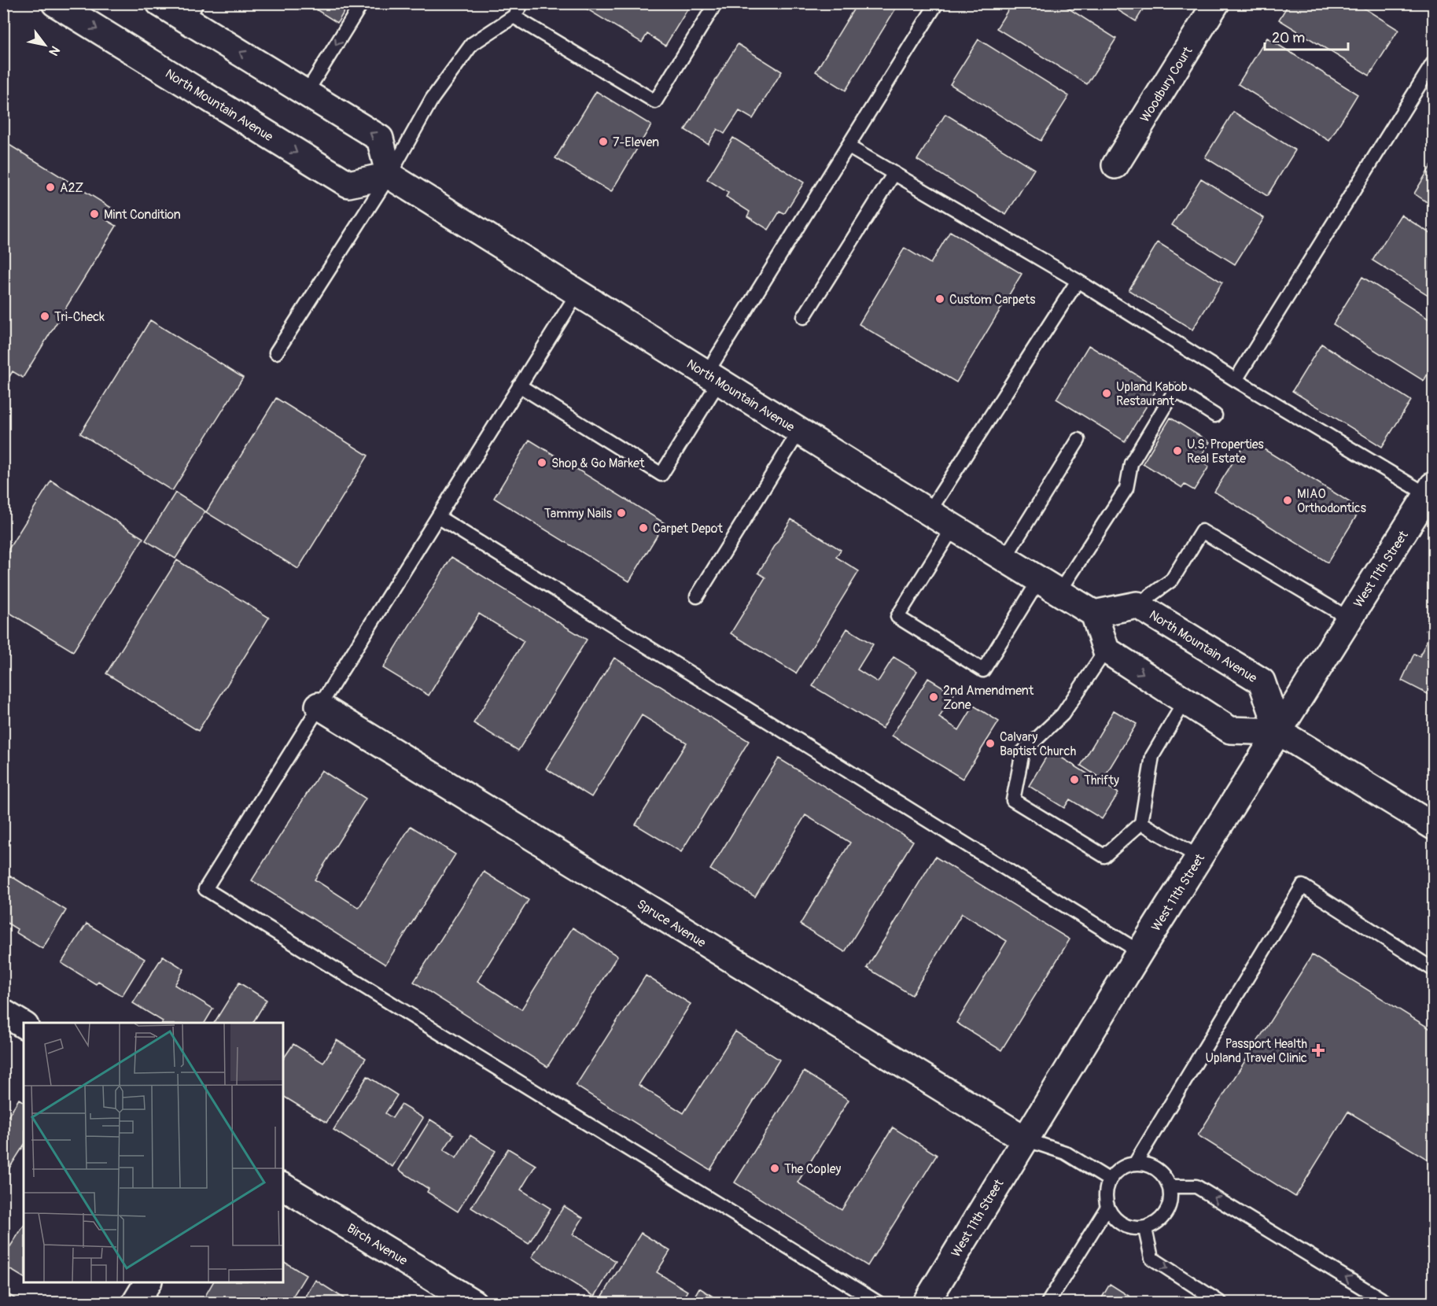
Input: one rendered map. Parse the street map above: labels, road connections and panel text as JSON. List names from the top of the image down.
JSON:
{
  "streets": {
    "street": [
      "Woodbury Court",
      "North Mountain Avenue",
      "West 11th Street",
      "Spruce Avenue",
      "Birch Avenue"
    ]
  },
  "crossings": [
    ["North Mountain Avenue", "West 11th Street"],
    ["West 11th Street", "Spruce Avenue"]
  ],
  "places": {
    "other": [
      "7-Eleven",
      "A2Z",
      "Mint Condition",
      "Custom Carpets",
      "Tri-Check",
      "Upland Kabob Restaurant",
      "U.S. Properties Real Estate",
      "Shop & Go Market",
      "MIAO Orthodontics",
      "Tammy Nails",
      "Carpet Depot",
      "2nd Amendment Zone",
      "Calvary Baptist Church",
      "Thrifty",
      "The Copley"
    ],
    "health": ["Passport Health Upland Travel Clinic"]
  },
  "scale_bar": "20 m",
  "north": "bottom right"
}
